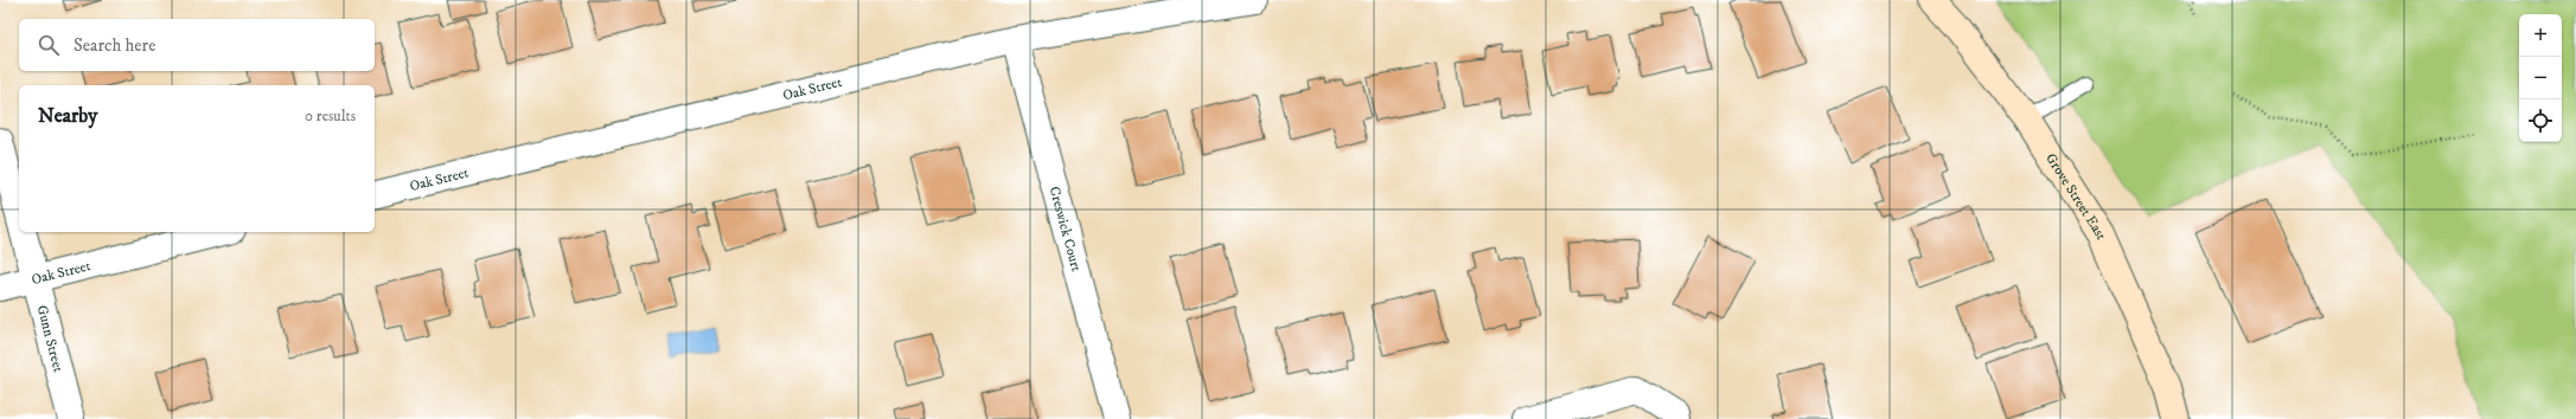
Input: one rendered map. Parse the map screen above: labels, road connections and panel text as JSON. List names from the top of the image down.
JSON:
{
  "streets": {
    "street": [
      "Oak Street",
      "Grove Street East",
      "Creswick Court",
      "Gunn Street"
    ]
  },
  "crossings": [
    ["Oak Street", "Creswick Court"],
    ["Oak Street", "Gunn Street"]
  ],
  "page": {
    "map_buttons": ["+", "−"],
    "search": "Search here",
    "heading": ["Nearby", "0 results"]
  }
}
